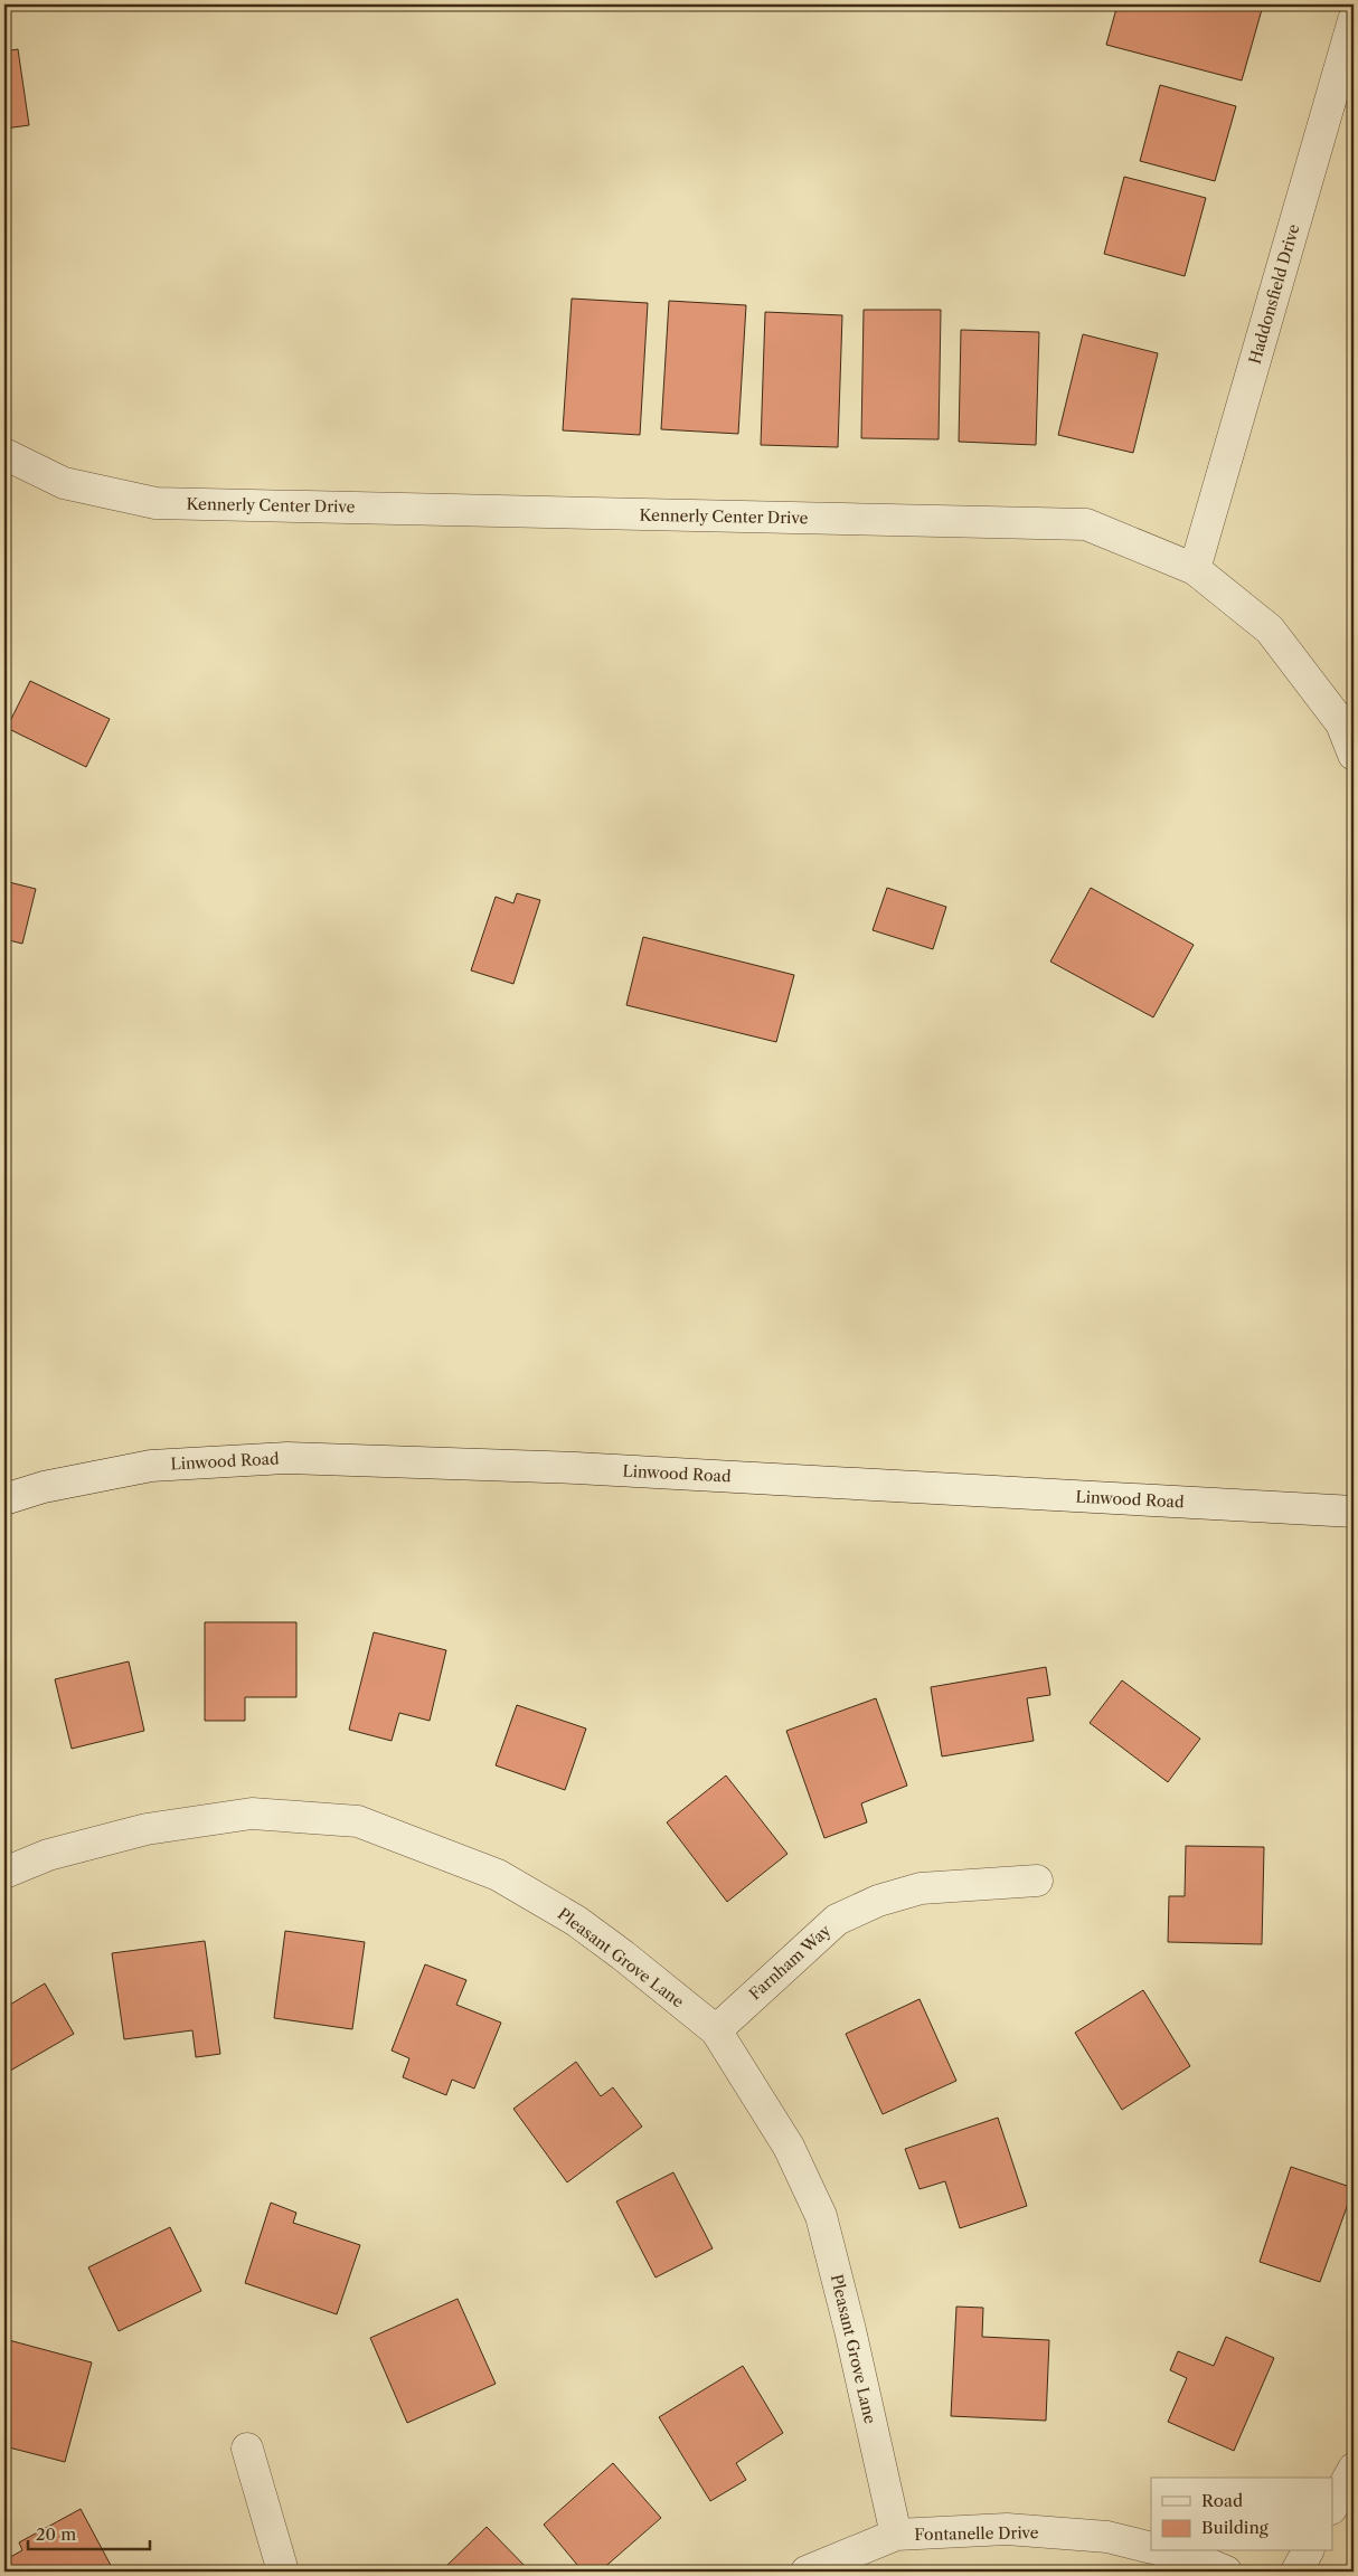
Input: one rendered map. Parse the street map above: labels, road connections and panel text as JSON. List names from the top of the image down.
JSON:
{
  "streets": {
    "street": [
      "Haddonsfield Drive",
      "Kennerly Center Drive",
      "Linwood Road",
      "Pleasant Grove Lane",
      "Farnham Way",
      "Fontanelle Drive"
    ]
  },
  "crossings": [
    ["Haddonsfield Drive", "Kennerly Center Drive"],
    ["Pleasant Grove Lane", "Farnham Way"],
    ["Pleasant Grove Lane", "Fontanelle Drive"]
  ],
  "legend": ["Road", "Building"],
  "scale_bar": "20 m"
}
